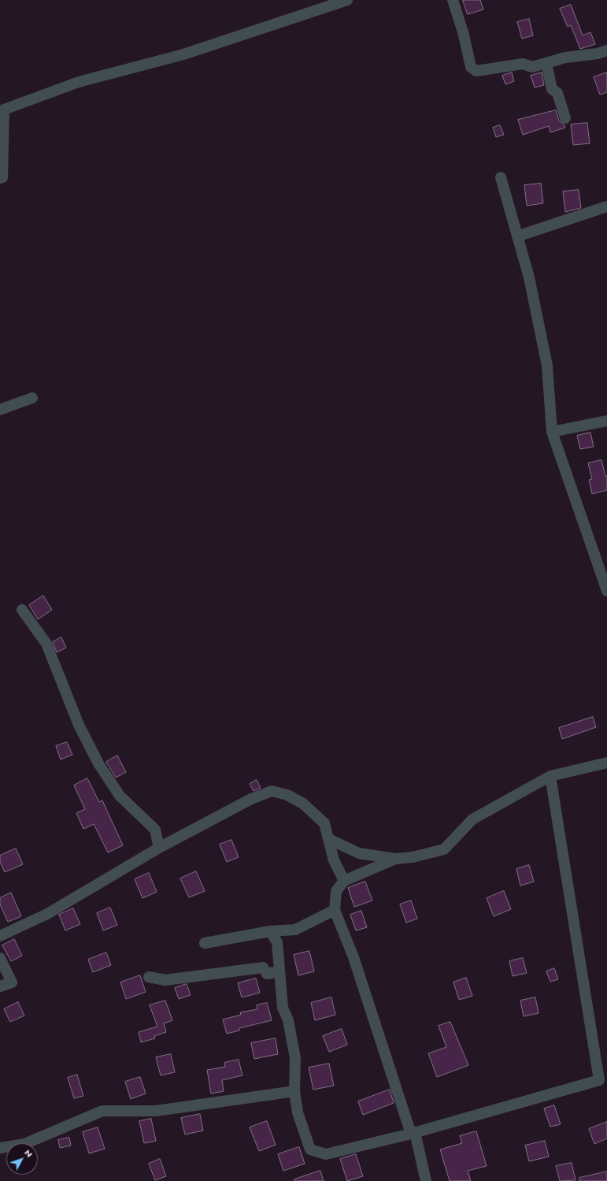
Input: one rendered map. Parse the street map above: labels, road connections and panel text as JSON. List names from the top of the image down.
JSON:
{
  "north": "top right"
}
